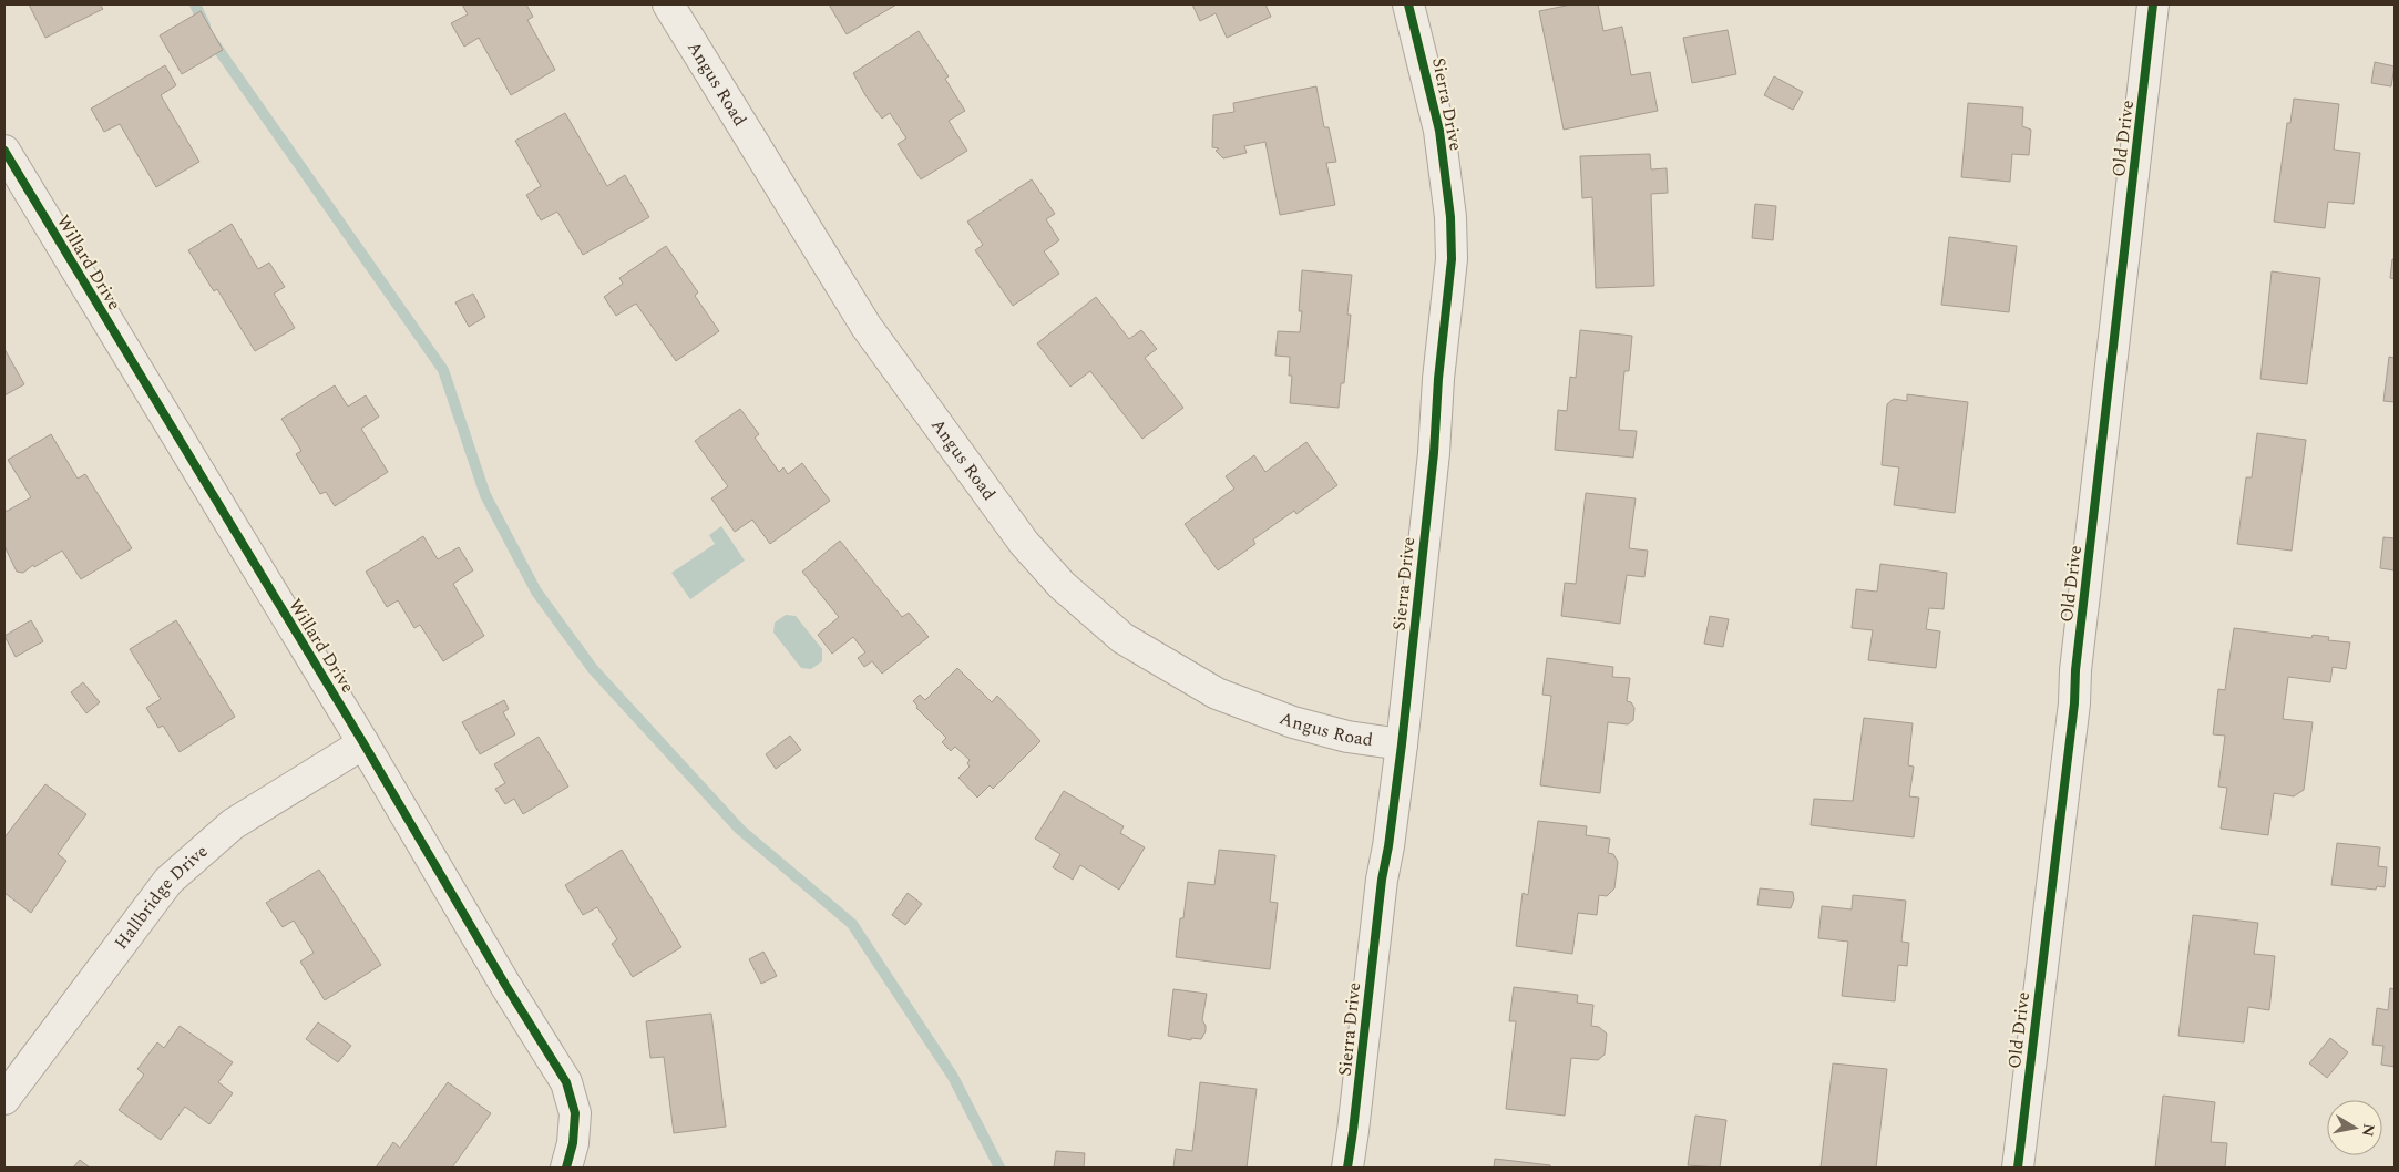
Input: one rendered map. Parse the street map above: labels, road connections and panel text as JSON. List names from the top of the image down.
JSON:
{
  "streets": {
    "street": [
      "Angus Road",
      "Sierra Drive",
      "Old Drive",
      "Willard Drive",
      "Hallbridge Drive"
    ]
  },
  "crossings": [
    ["Angus Road", "Sierra Drive"],
    ["Willard Drive", "Hallbridge Drive"]
  ],
  "north": "right"
}
